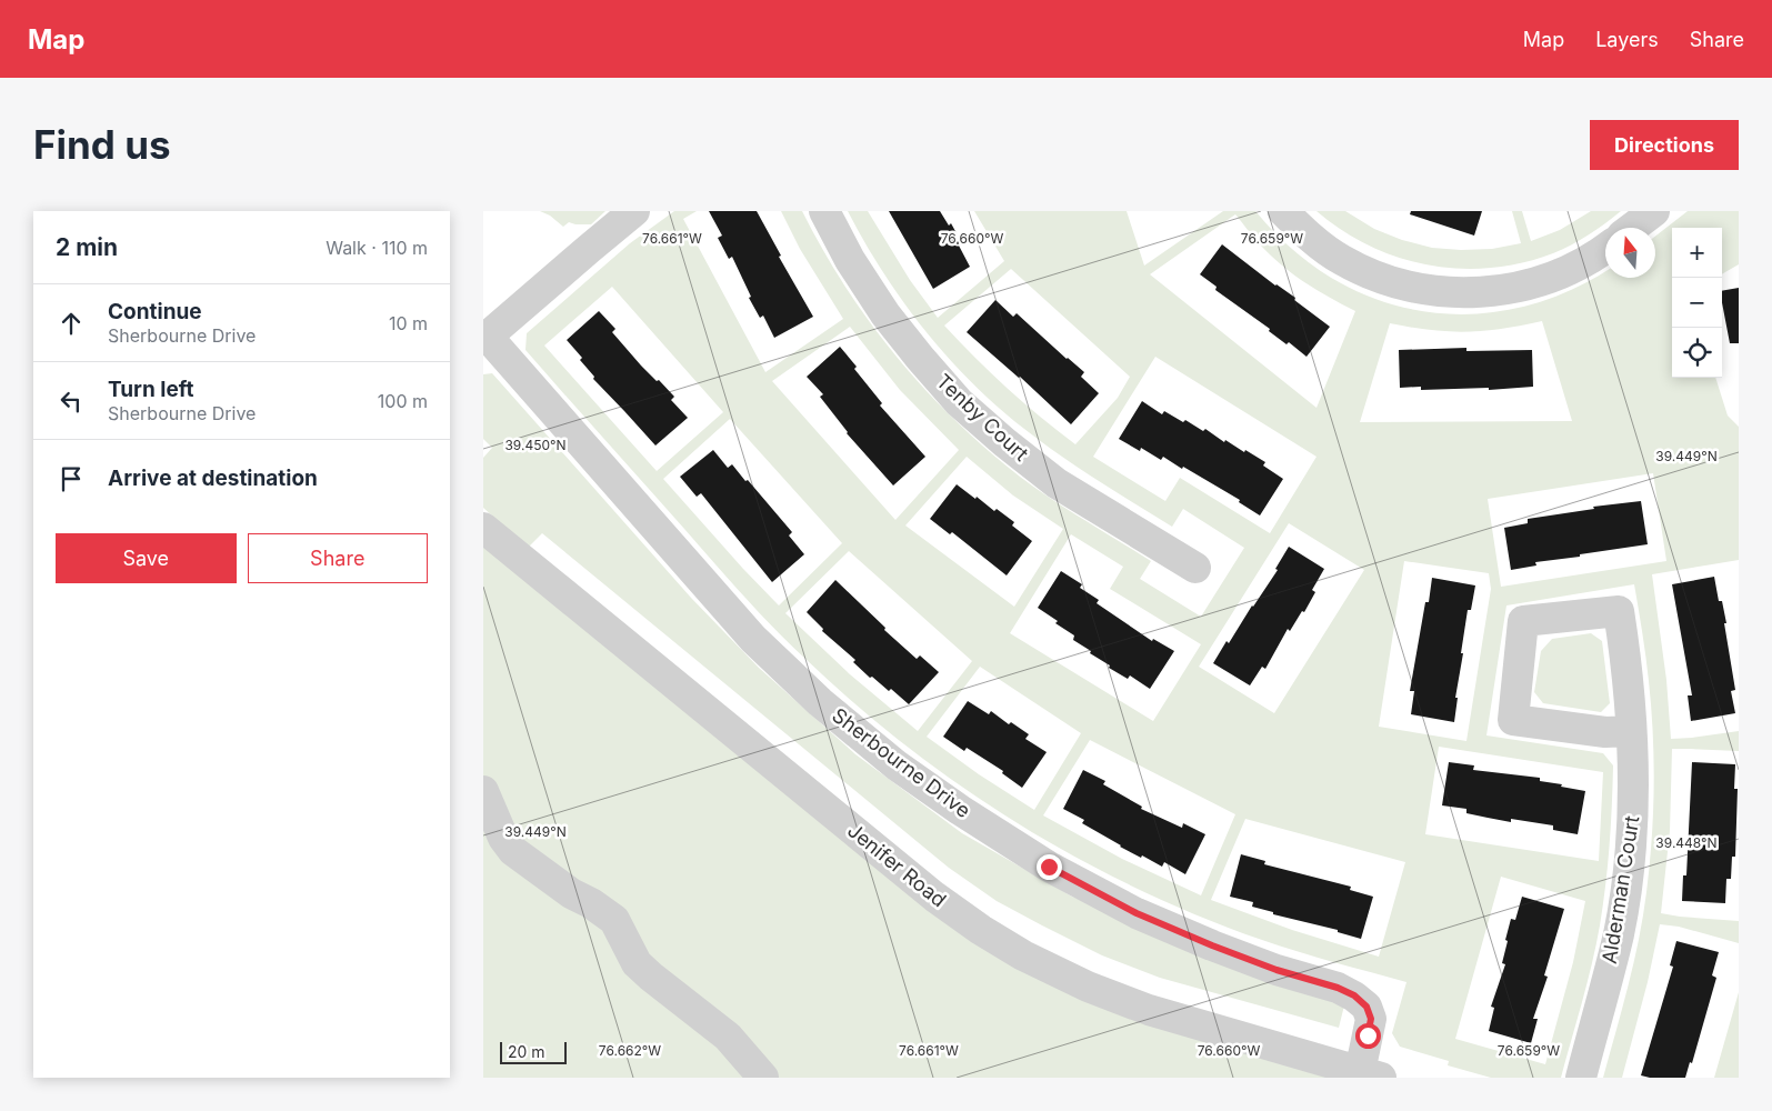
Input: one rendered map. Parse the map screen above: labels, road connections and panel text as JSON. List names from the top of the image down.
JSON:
{
  "streets": {
    "street": [
      "Tenby Court",
      "Sherbourne Drive",
      "Jenifer Road",
      "Alderman Court"
    ]
  },
  "crossings": [
    ["Sherbourne Drive", "Jenifer Road"]
  ],
  "scale_bar": "20 m",
  "north": "top",
  "page": {
    "header": "Map",
    "nav": ["Map", "Layers", "Share"],
    "buttons": [
      "Directions",
      ["Save", "Share"]
    ],
    "title": "Find us",
    "heading": ["2 min", "Walk · 110 m"],
    "map_buttons": ["+", "−"],
    "list": [
      ["Continue", "Sherbourne Drive", "10 m"],
      ["Turn left", "Sherbourne Drive", "100 m"],
      "Arrive at destination"
    ],
    "scale": "20 m"
  },
  "coordinates": [
    "76.661°W",
    "76.660°W",
    "76.659°W",
    "39.450°N",
    "39.449°N",
    "39.448°N",
    "76.662°W"
  ]
}
